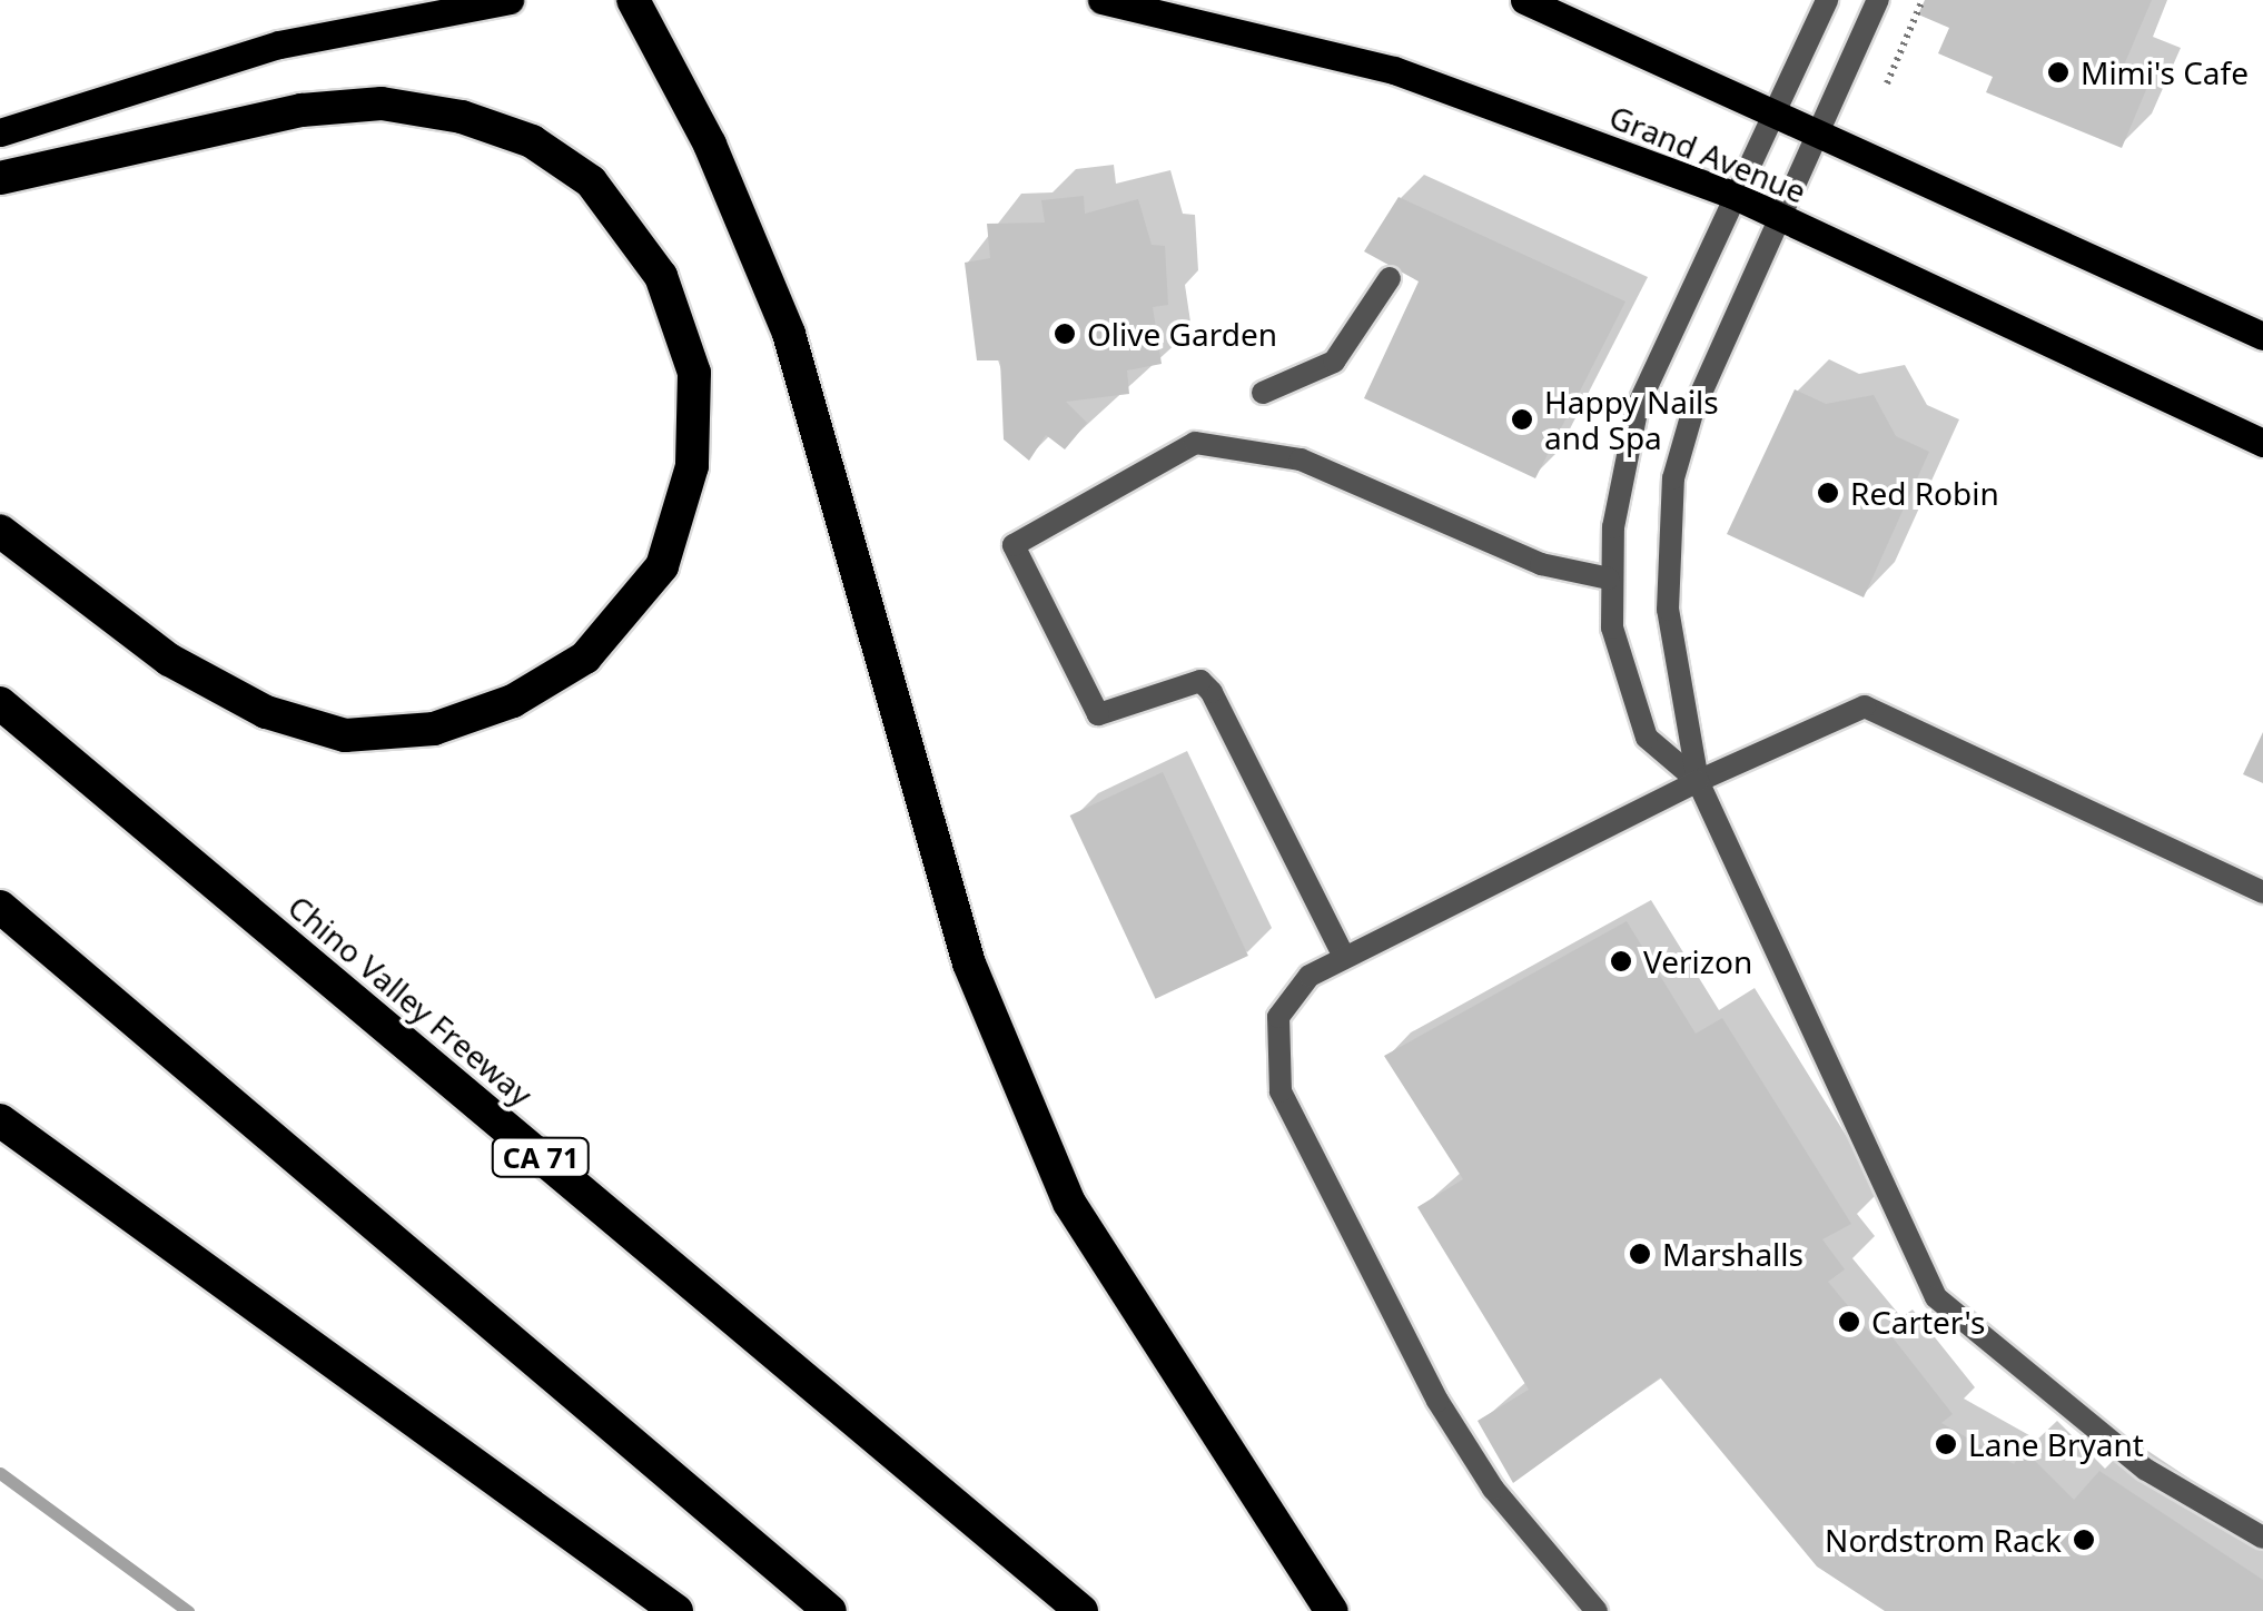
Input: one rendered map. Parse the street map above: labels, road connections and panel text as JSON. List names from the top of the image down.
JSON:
{
  "streets": {
    "highway": ["Chino Valley Freeway", "CA 71"],
    "main road": ["Grand Avenue"]
  },
  "places": [
    "Mimi's Cafe",
    "Olive Garden",
    "Happy Nails and Spa",
    "Red Robin",
    "Verizon",
    "Marshalls",
    "Carter's",
    "Lane Bryant",
    "Nordstrom Rack"
  ]
}
